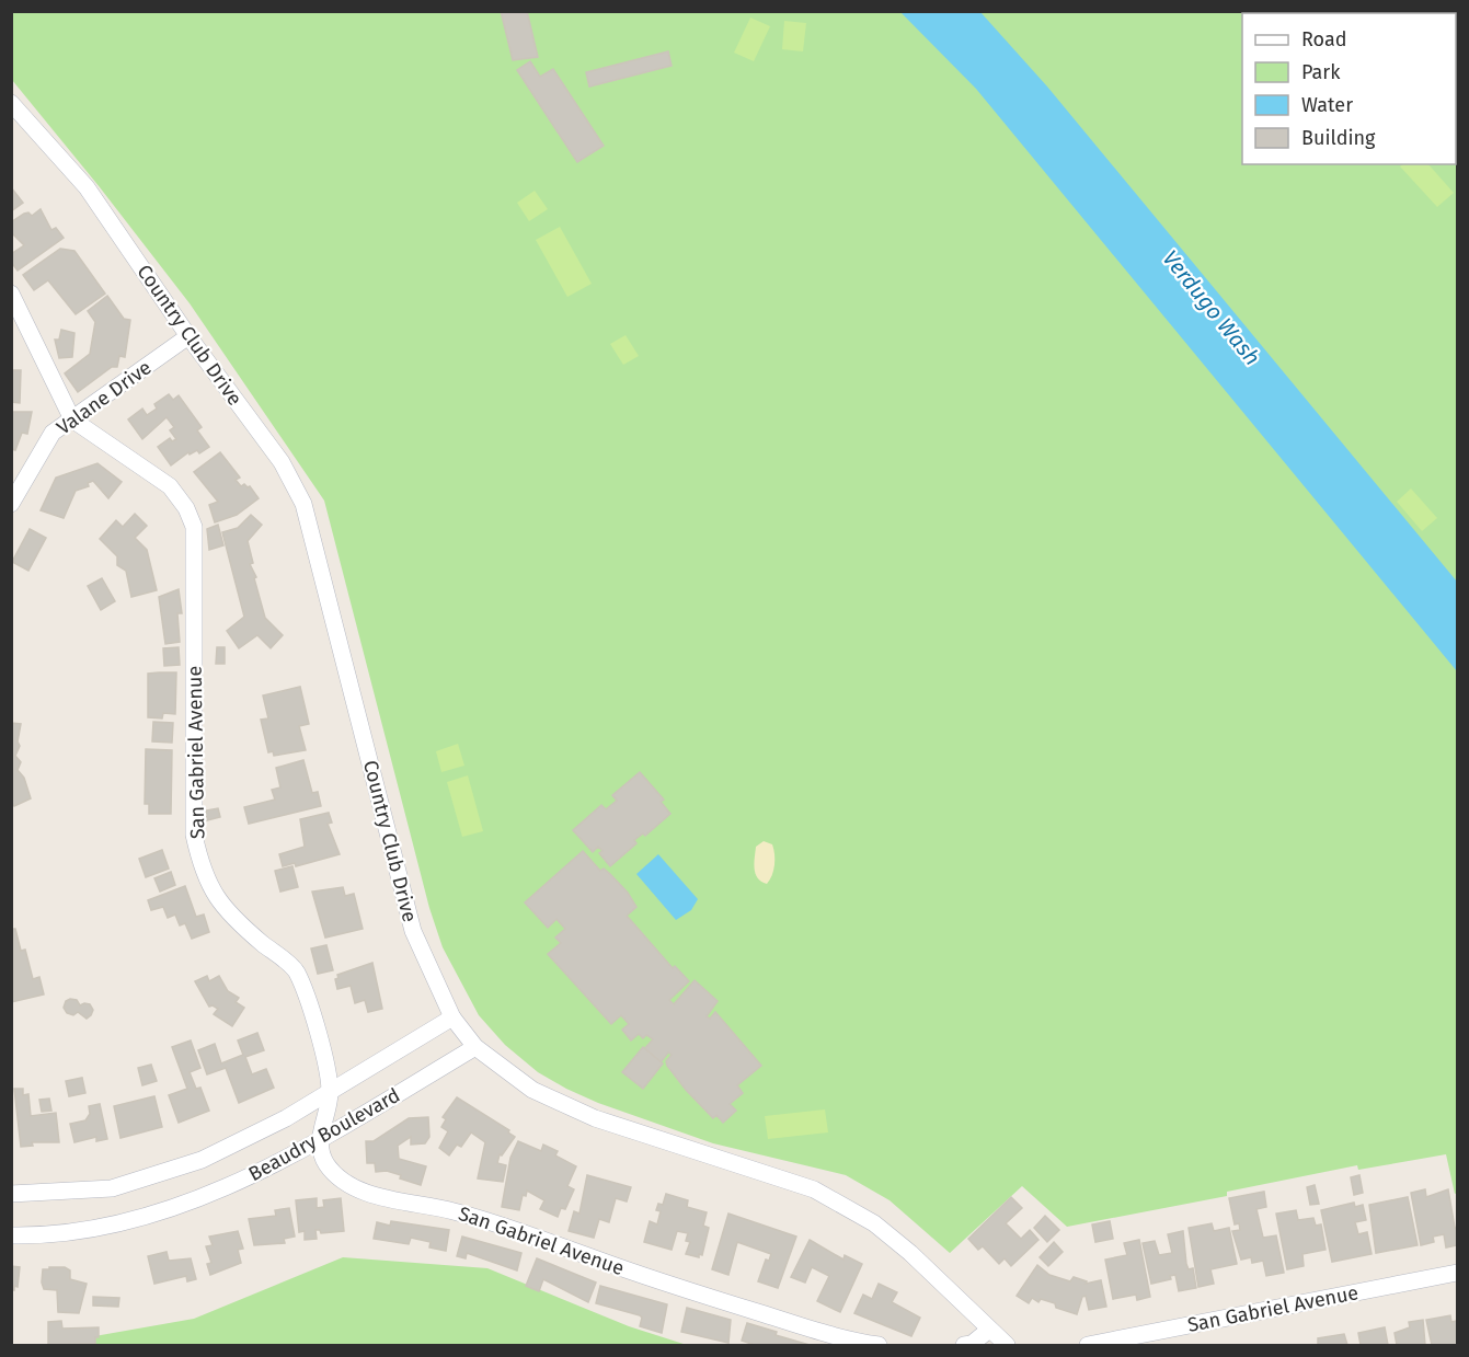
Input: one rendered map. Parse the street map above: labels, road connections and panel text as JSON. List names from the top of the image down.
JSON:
{
  "streets": {
    "street": [
      "Country Club Drive",
      "Valane Drive",
      "San Gabriel Avenue",
      "Beaudry Boulevard"
    ]
  },
  "crossings": [
    ["Country Club Drive", "Valane Drive"],
    ["Country Club Drive", "Beaudry Boulevard"],
    ["Valane Drive", "San Gabriel Avenue"],
    ["San Gabriel Avenue", "Beaudry Boulevard"]
  ],
  "water": ["Verdugo Wash"],
  "legend": [
    "Road",
    "Park",
    "Water",
    "Building"
  ]
}
